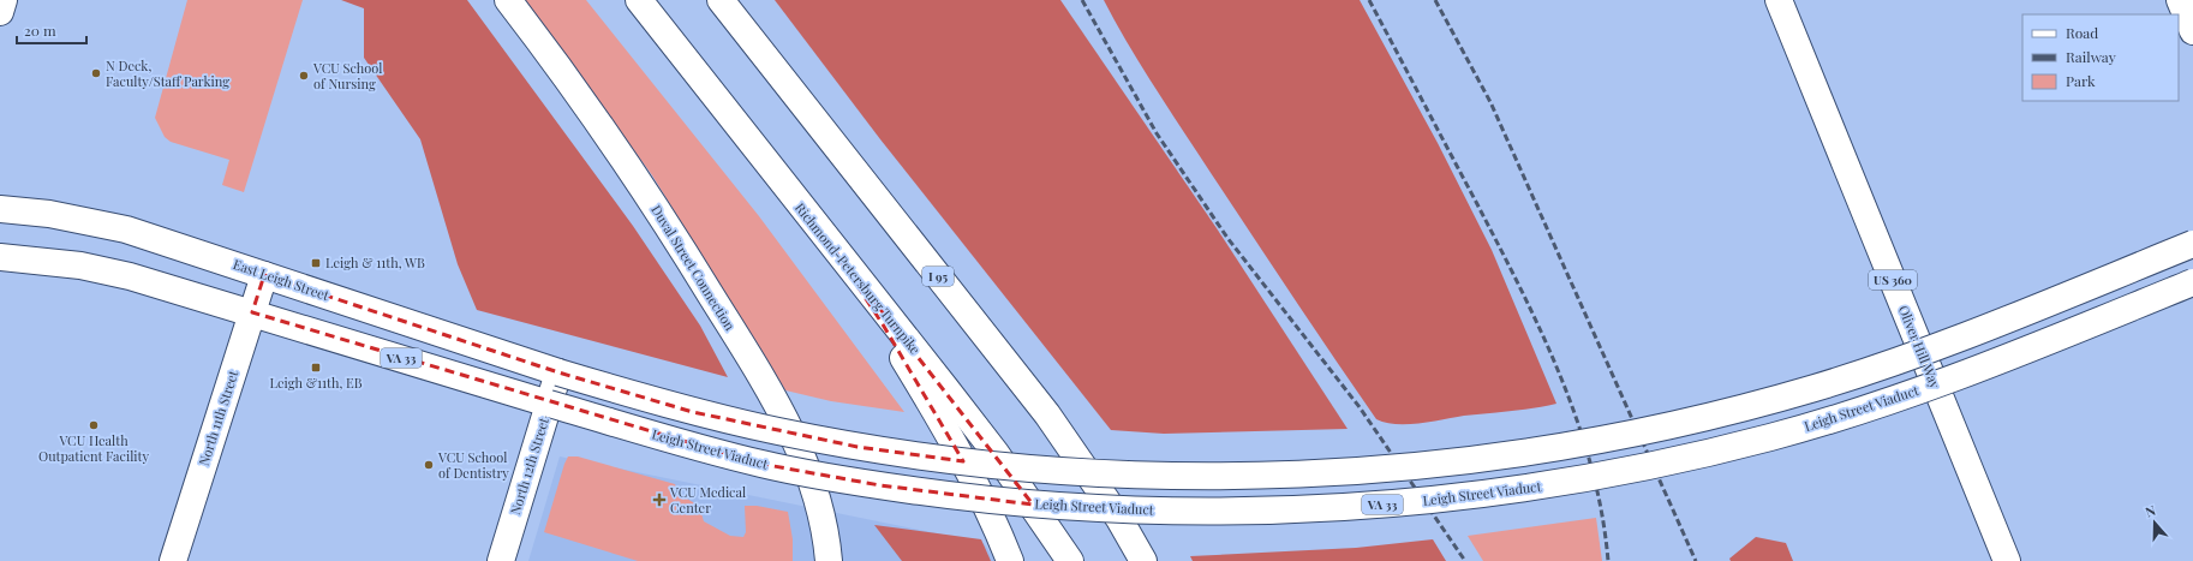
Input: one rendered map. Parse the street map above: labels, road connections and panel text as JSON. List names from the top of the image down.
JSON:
{
  "streets": {
    "main road": [
      "Duval Street Connection",
      "I 95",
      "Richmond-Petersburg Turnpike",
      "East Leigh Street",
      "US 360",
      "Oliver Hill Way",
      "VA 33",
      "Leigh Street Viaduct",
      "North 11th Street",
      "North 12th Street"
    ]
  },
  "crossings": [
    ["East Leigh Street", "North 11th Street"],
    ["East Leigh Street", "North 12th Street"],
    ["VA 33", "Leigh Street Viaduct"],
    ["VA 33", "North 11th Street"],
    ["VA 33", "North 12th Street"],
    ["Leigh Street Viaduct", "North 12th Street"]
  ],
  "places": {
    "other": [
      "N Deck, Faculty/Staff Parking",
      "VCU School of Nursing",
      "VCU Health Outpatient Facility",
      "VCU School of Dentistry"
    ],
    "transit": ["Leigh & 11th, WB", "Leigh &11th, EB"],
    "health": ["VCU Medical Center"]
  },
  "legend": ["Road", "Railway", "Park"],
  "scale_bar": "20 m",
  "north": "top"
}
